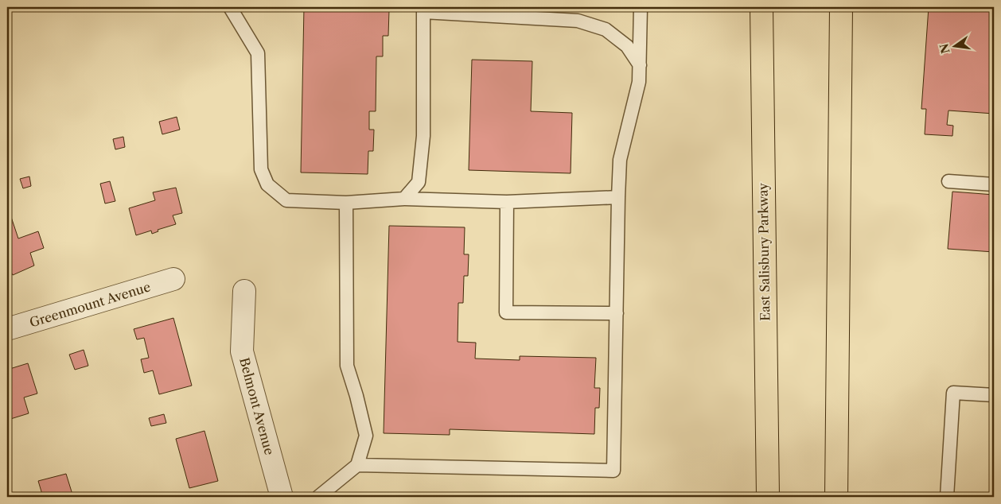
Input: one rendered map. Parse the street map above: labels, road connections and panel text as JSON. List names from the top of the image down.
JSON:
{
  "streets": {
    "main road": ["East Salisbury Parkway"],
    "street": ["Greenmount Avenue", "Belmont Avenue"]
  },
  "north": "left"
}
